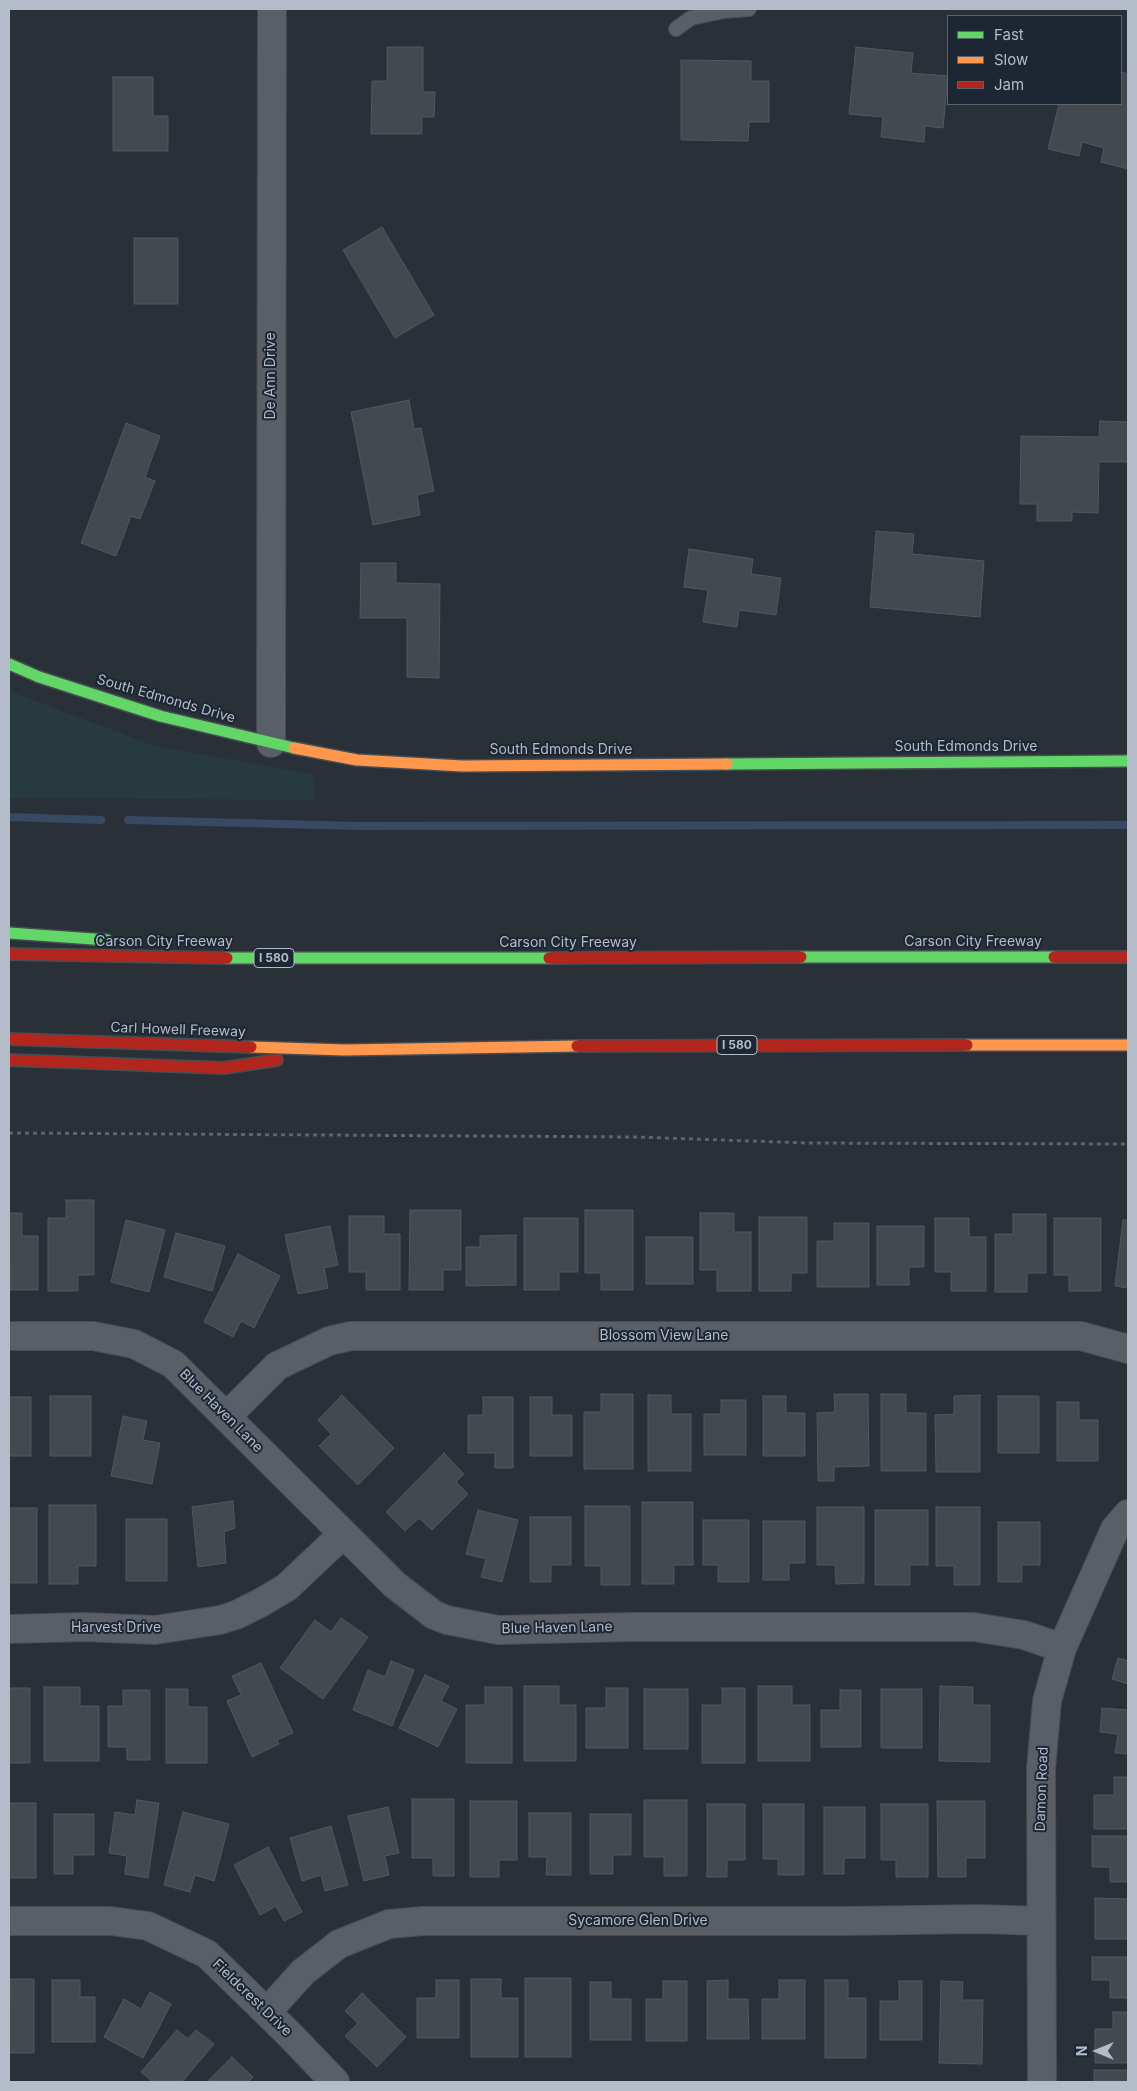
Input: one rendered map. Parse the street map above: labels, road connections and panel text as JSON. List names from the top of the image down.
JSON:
{
  "streets": {
    "main road": [
      "South Edmonds Drive",
      "Carson City Freeway",
      "I 580",
      "Carl Howell Freeway"
    ],
    "street": [
      "De Ann Drive",
      "Blossom View Lane",
      "Blue Haven Lane",
      "Harvest Drive",
      "Damon Road",
      "Sycamore Glen Drive",
      "Fieldcrest Drive"
    ]
  },
  "crossings": [
    ["De Ann Drive", "South Edmonds Drive"],
    ["I 580", "Carl Howell Freeway"],
    ["Blossom View Lane", "Blue Haven Lane"],
    ["Blue Haven Lane", "Harvest Drive"],
    ["Blue Haven Lane", "Damon Road"],
    ["Damon Road", "Sycamore Glen Drive"],
    ["Sycamore Glen Drive", "Fieldcrest Drive"]
  ],
  "legend": ["Fast", "Slow", "Jam"],
  "north": "left"
}
